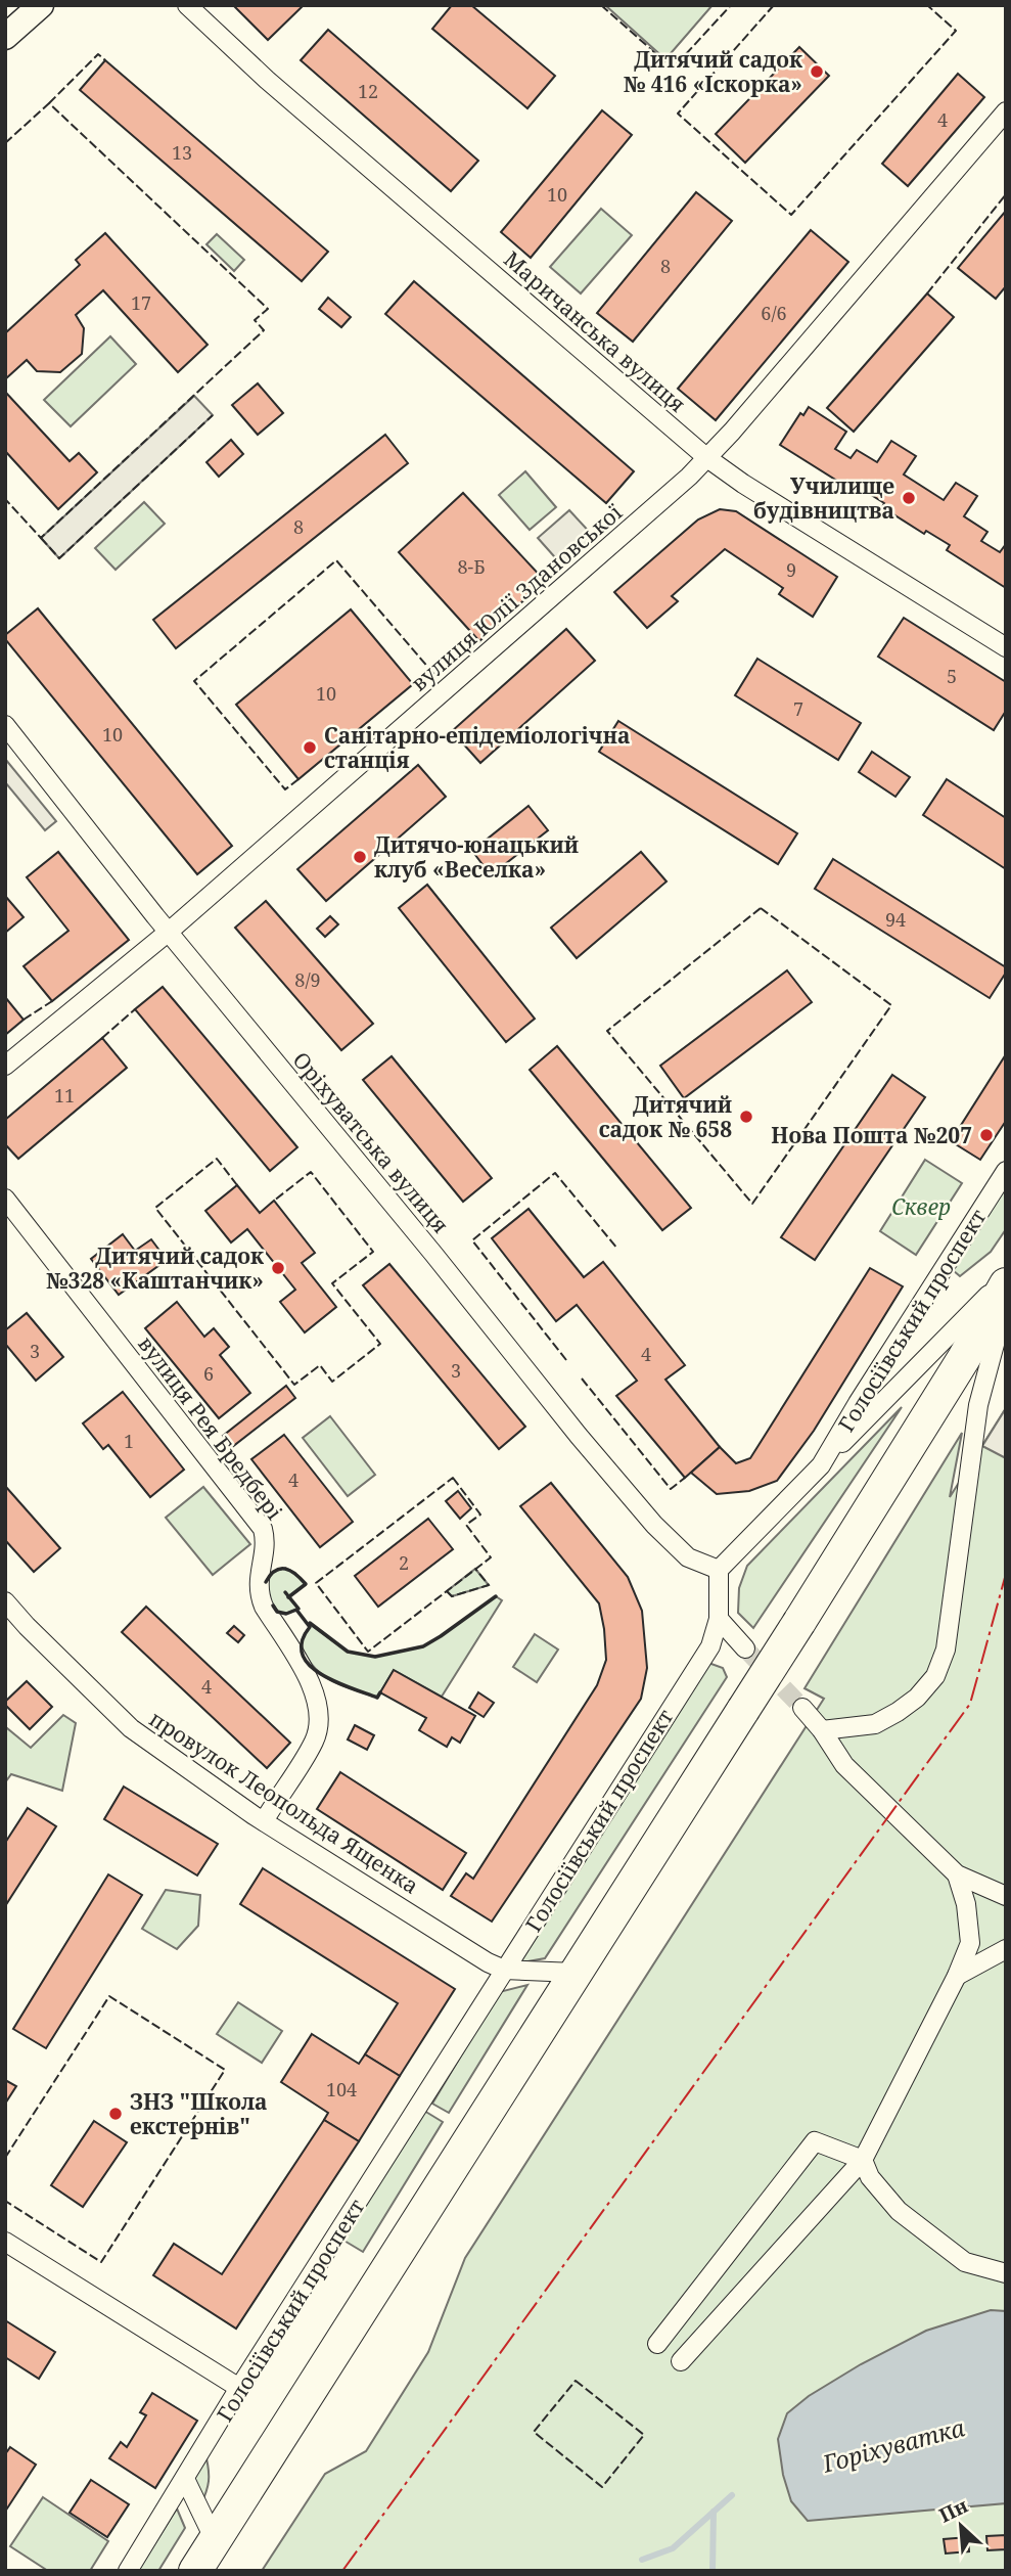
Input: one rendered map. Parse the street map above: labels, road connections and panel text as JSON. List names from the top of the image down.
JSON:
{
  "streets": {
    "street": [
      "Маричанська вулиця",
      "вулиця Юлії Здановської",
      "Оріхуватська вулиця",
      "Голосіївський проспект",
      "вулиця Рея Бредбері",
      "провулок Леопольда Ященка"
    ]
  },
  "crossings": [
    ["Маричанська вулиця", "вулиця Юлії Здановської"],
    ["вулиця Юлії Здановської", "Оріхуватська вулиця"],
    ["Оріхуватська вулиця", "Голосіївський проспект"],
    ["Голосіївський проспект", "провулок Леопольда Ященка"],
    ["вулиця Рея Бредбері", "провулок Леопольда Ященка"]
  ],
  "water": ["Горіхуватка"],
  "parks": ["Сквер"],
  "places": [
    "Дитячий садок № 416 «Іскорка»",
    "Училище будівництва",
    "Санітарно-епідеміологічна станція",
    "Дитячо-юнацький клуб «Веселка»",
    "Дитячий садок № 658",
    "Нова Пошта №207",
    "Дитячий садок №328 «Каштанчик»",
    "ЗНЗ \"Школа екстернів\""
  ],
  "house_numbers": [
    "12",
    "4",
    "13",
    "10",
    "8",
    "17",
    "6/6",
    "8",
    "8-Б",
    "9",
    "5",
    "10",
    "7",
    "10",
    "94",
    "8/9",
    "11",
    "3",
    "4",
    "3",
    "6",
    "1",
    "4",
    "2",
    "4",
    "104"
  ],
  "north": "top left"
}
